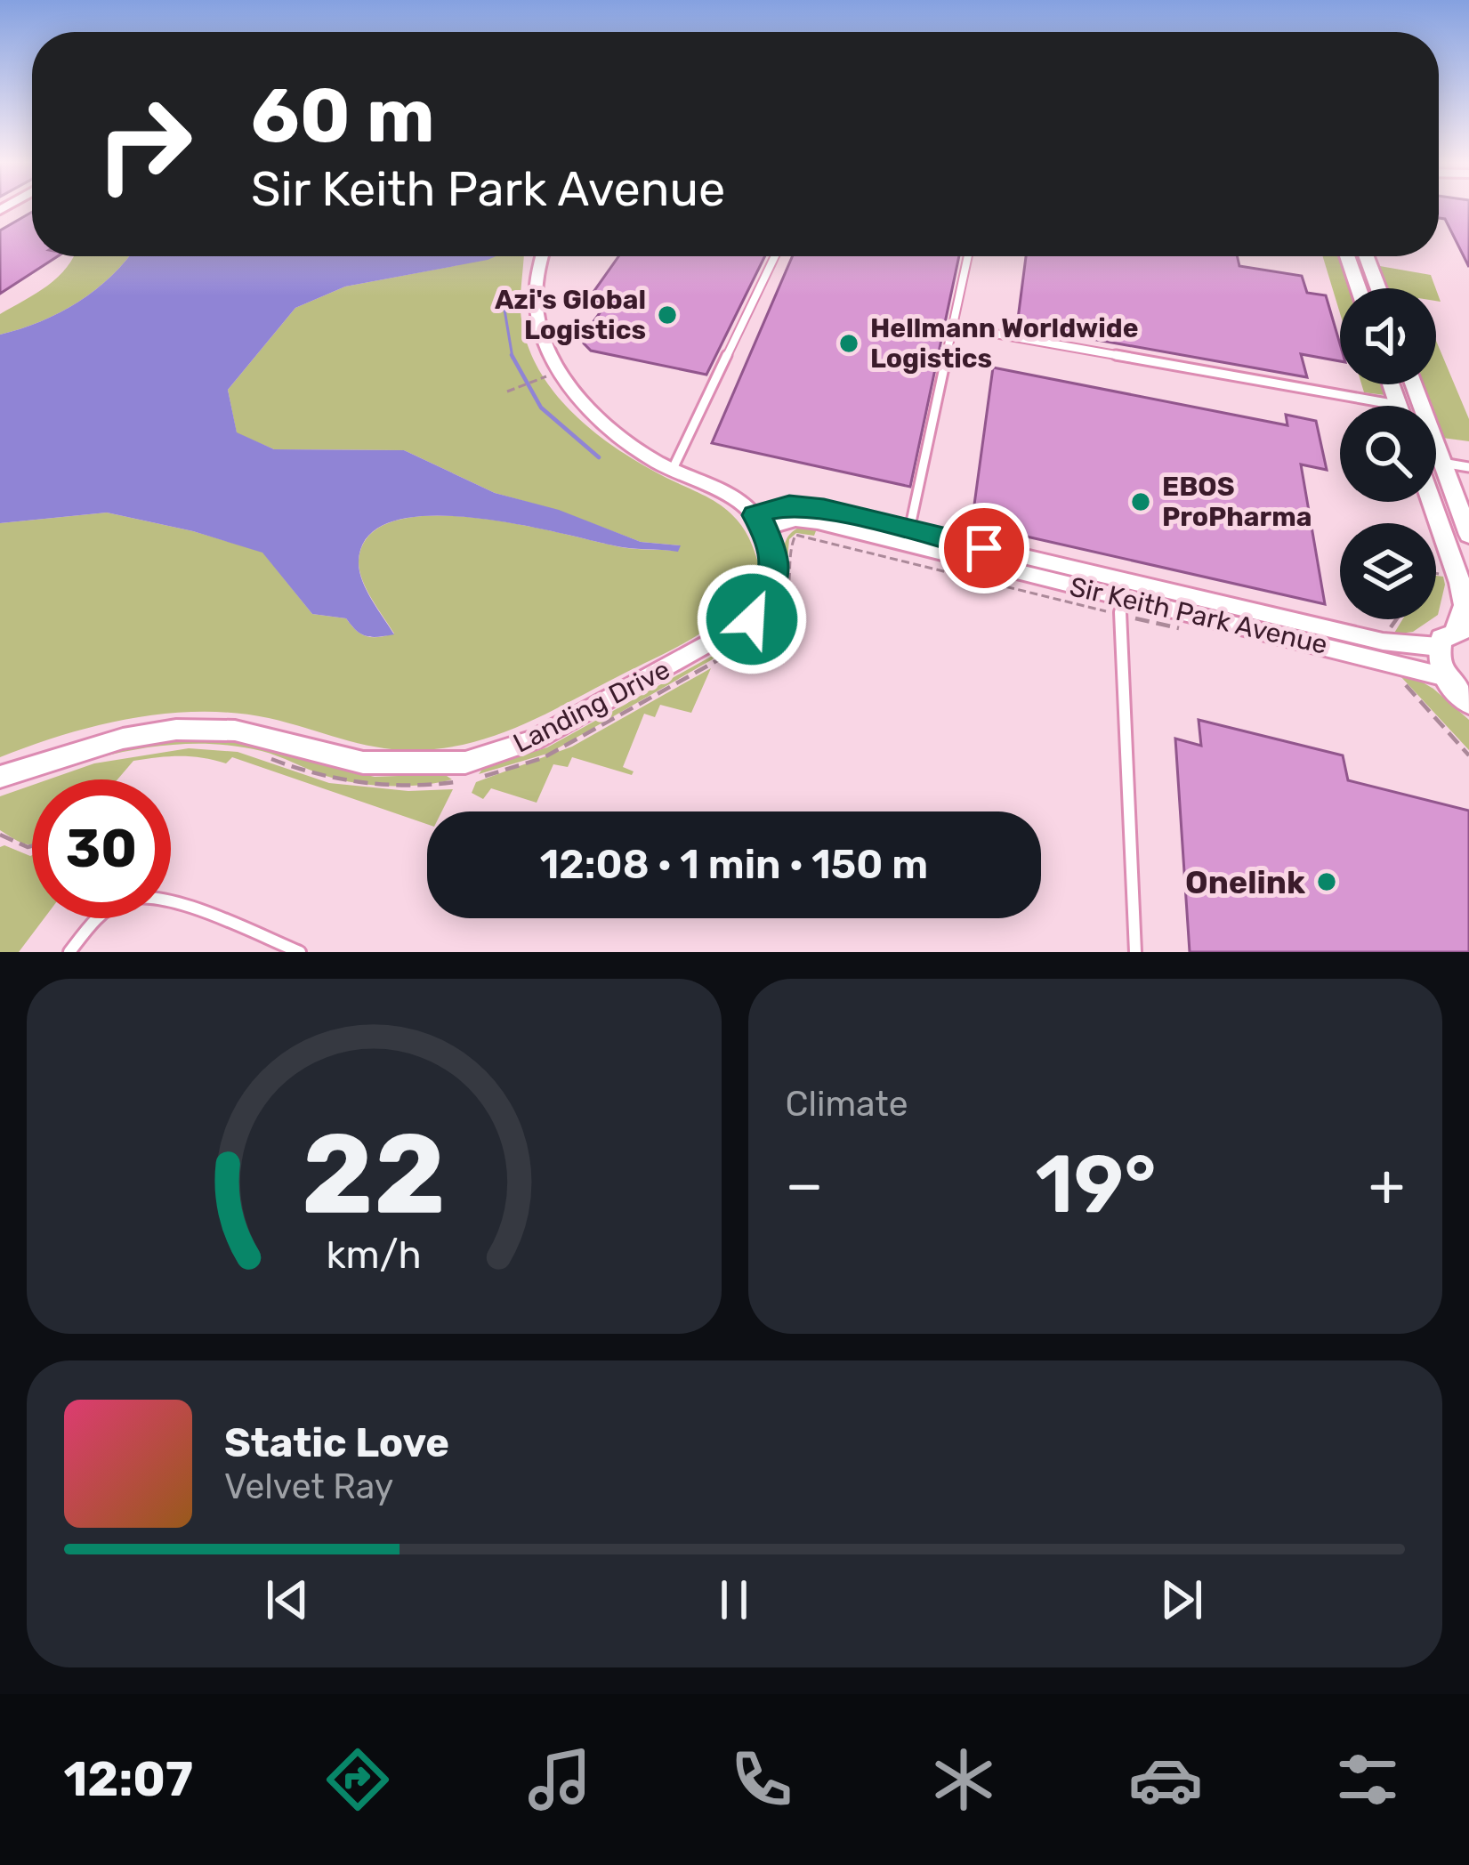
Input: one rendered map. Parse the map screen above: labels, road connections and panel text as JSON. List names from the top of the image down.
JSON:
{
  "streets": {
    "street": ["Sir Keith Park Avenue", "Landing Drive"]
  },
  "crossings": [
    ["Sir Keith Park Avenue", "Landing Drive"]
  ],
  "places": [
    "Azi's Global Logistics",
    "Hellmann Worldwide Logistics",
    "EBOS ProPharma",
    "Onelink"
  ],
  "page": {
    "turn": ["60 m", "Sir Keith Park Avenue"],
    "limit": "30",
    "trip": "12:08 · 1 min · 150 m",
    "tile": "Climate",
    "heat": ["−", "19°", "+"],
    "song": ["Static Love", "Velvet Ray"],
    "tabs": "12:07",
    "gauge": ["22", "km/h"]
  }
}
